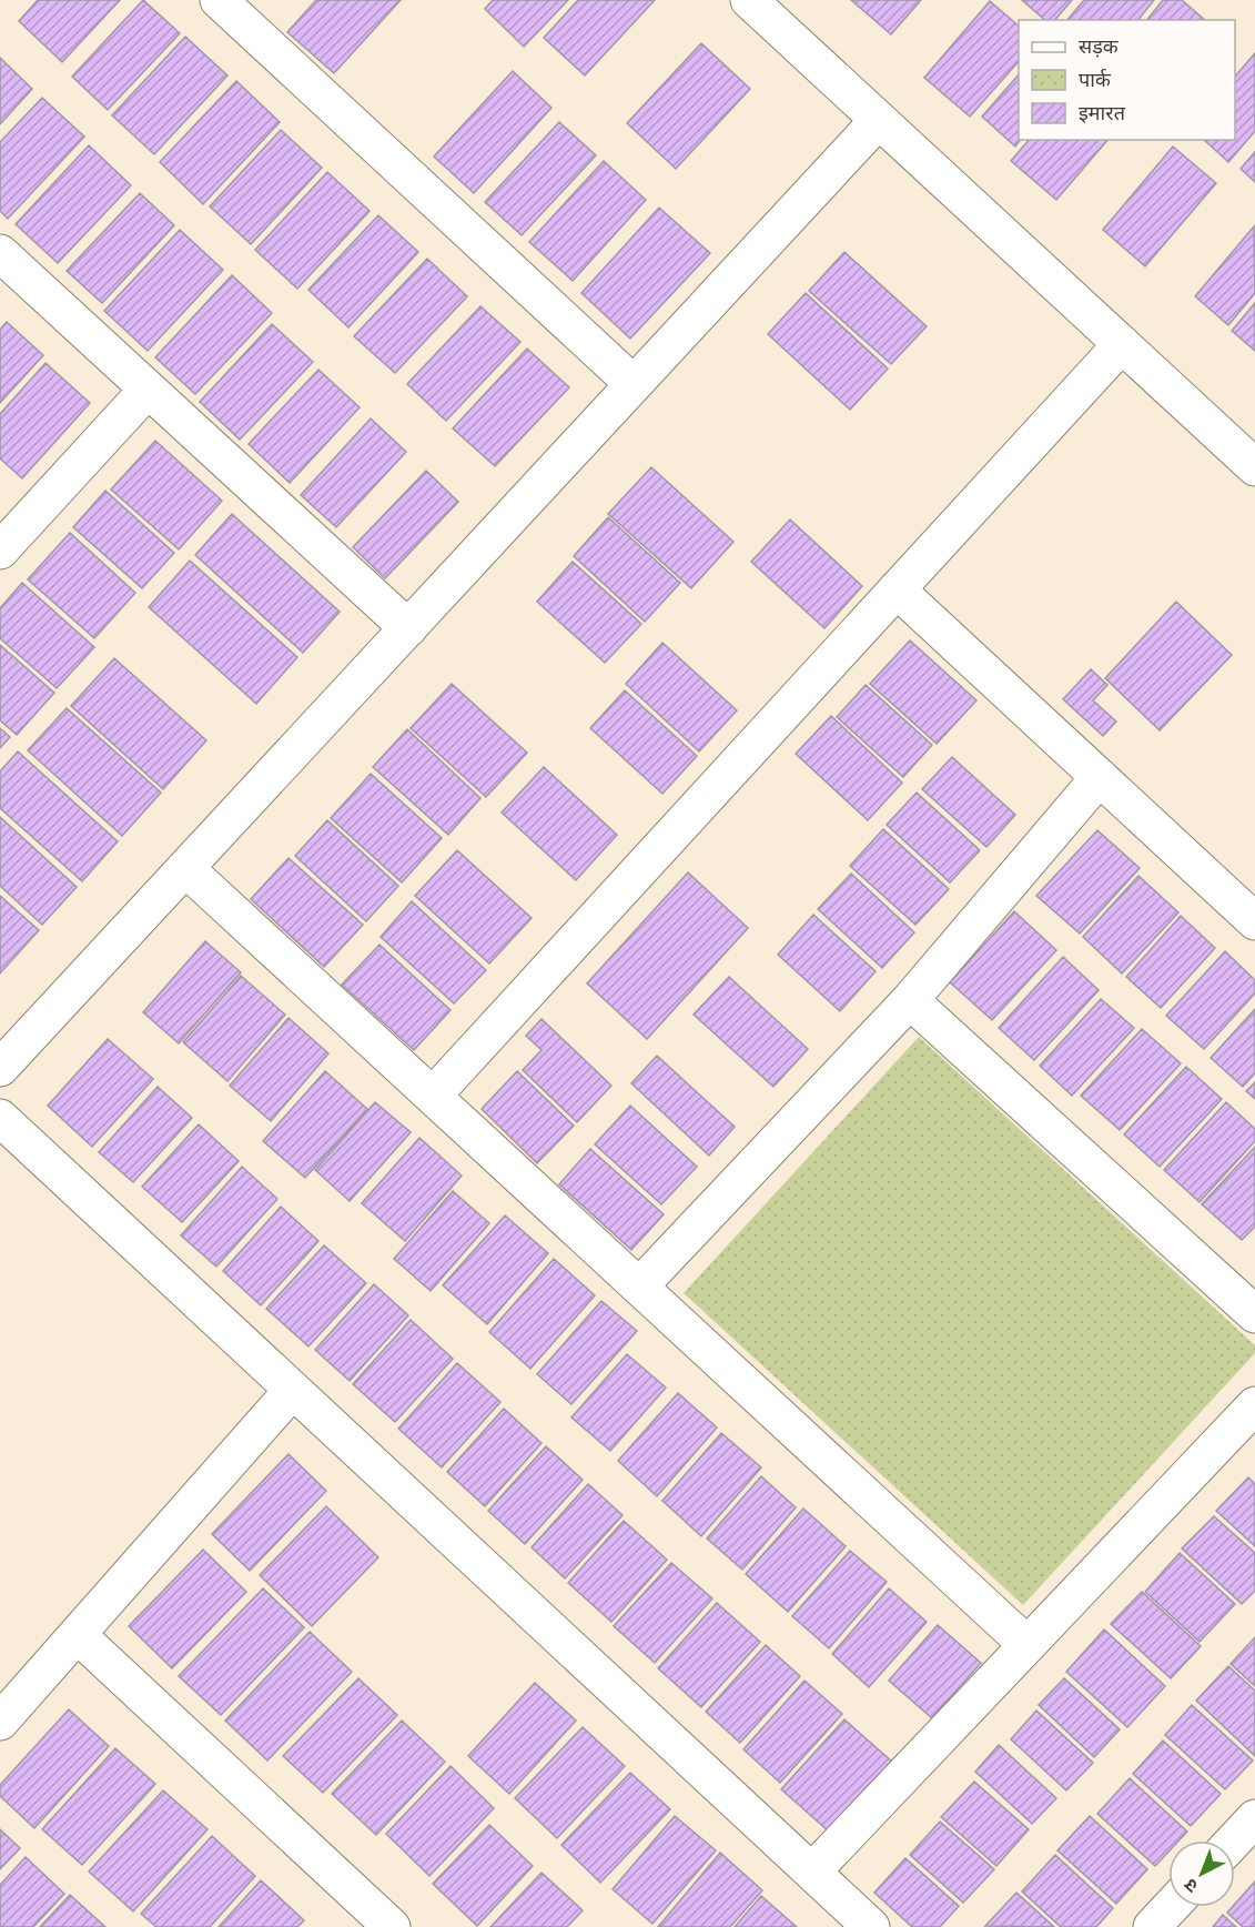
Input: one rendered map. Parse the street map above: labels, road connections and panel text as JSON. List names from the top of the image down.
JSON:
{
  "legend": ["सड़क", "पार्क", "इमारत"],
  "north": "bottom left"
}
